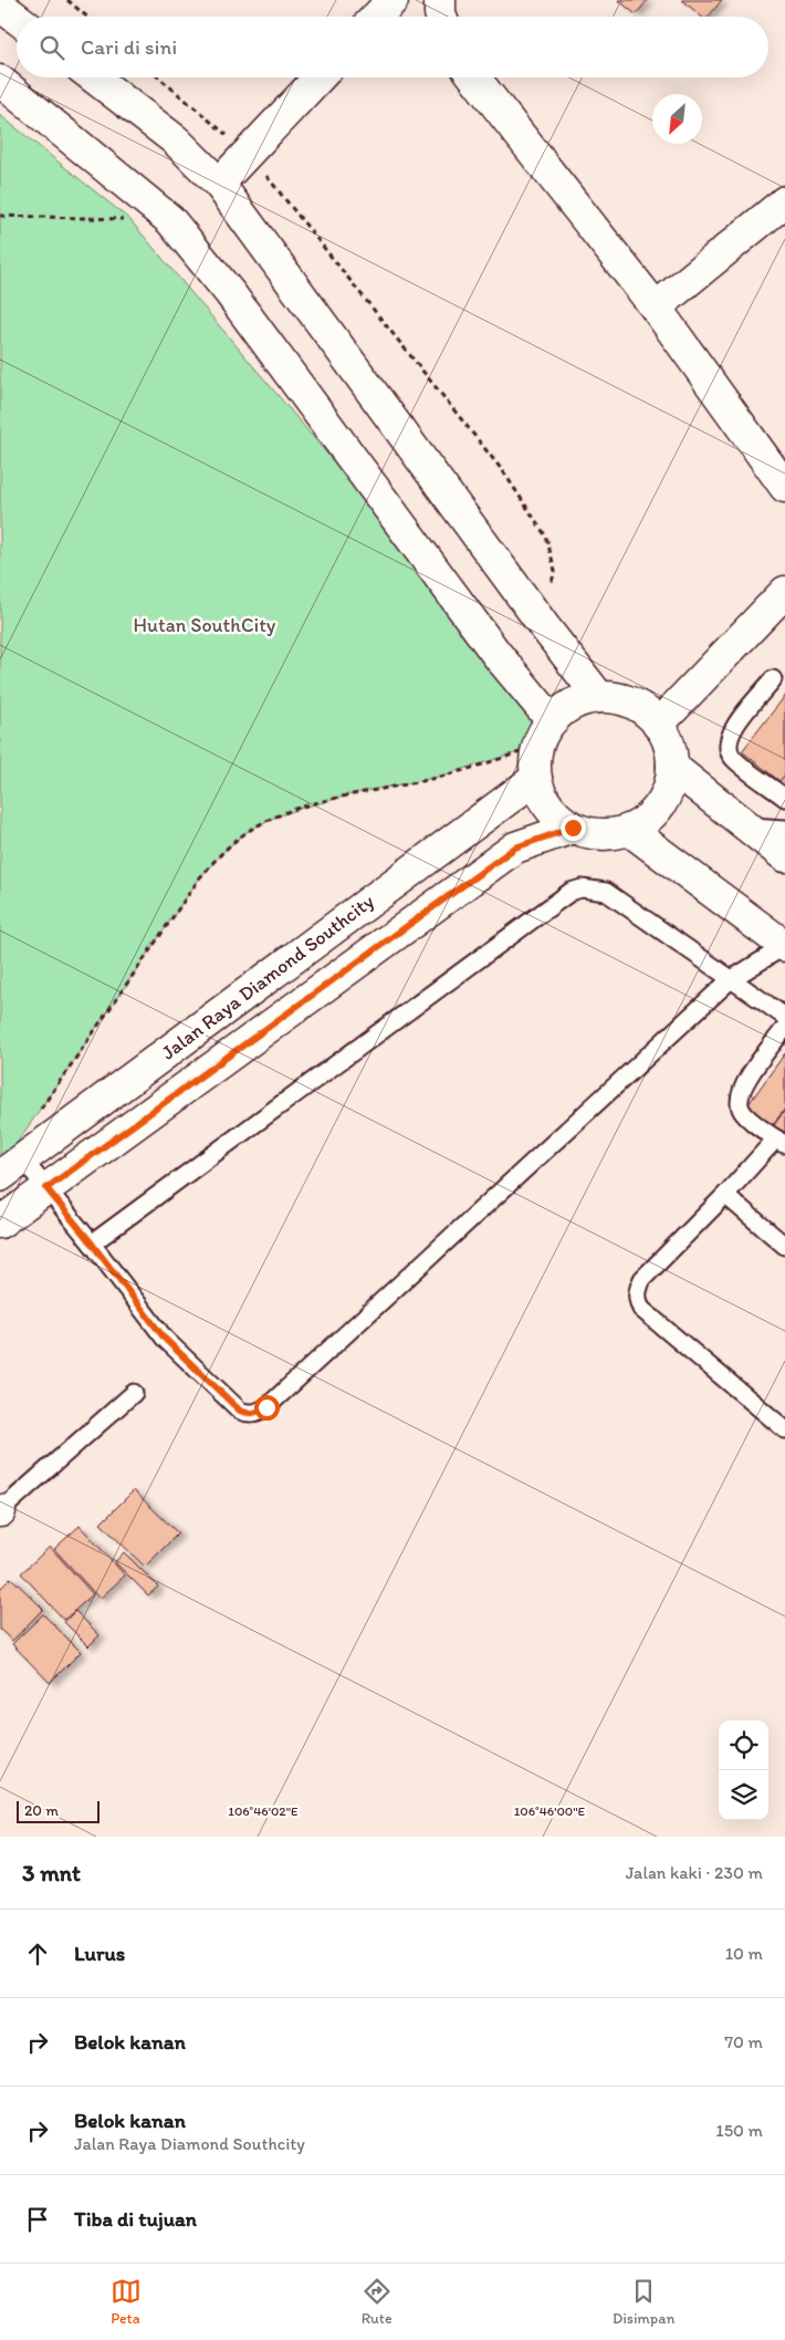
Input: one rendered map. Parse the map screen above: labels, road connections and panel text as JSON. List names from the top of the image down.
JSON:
{
  "streets": {
    "street": ["Jalan Raya Diamond Southcity"]
  },
  "parks": ["Hutan SouthCity"],
  "scale_bar": "20 m",
  "north": "bottom left",
  "page": {
    "search": "Cari di sini",
    "scale": "20 m",
    "heading": ["3 mnt", "Jalan kaki · 230 m"],
    "list": [
      ["Lurus", "10 m"],
      ["Belok kanan", "70 m"],
      ["Belok kanan", "Jalan Raya Diamond Southcity", "150 m"],
      "Tiba di tujuan"
    ],
    "nav": ["Peta", "Rute", "Disimpan"]
  },
  "coordinates": ["106°46'02\"E", "106°46'00\"E"]
}
